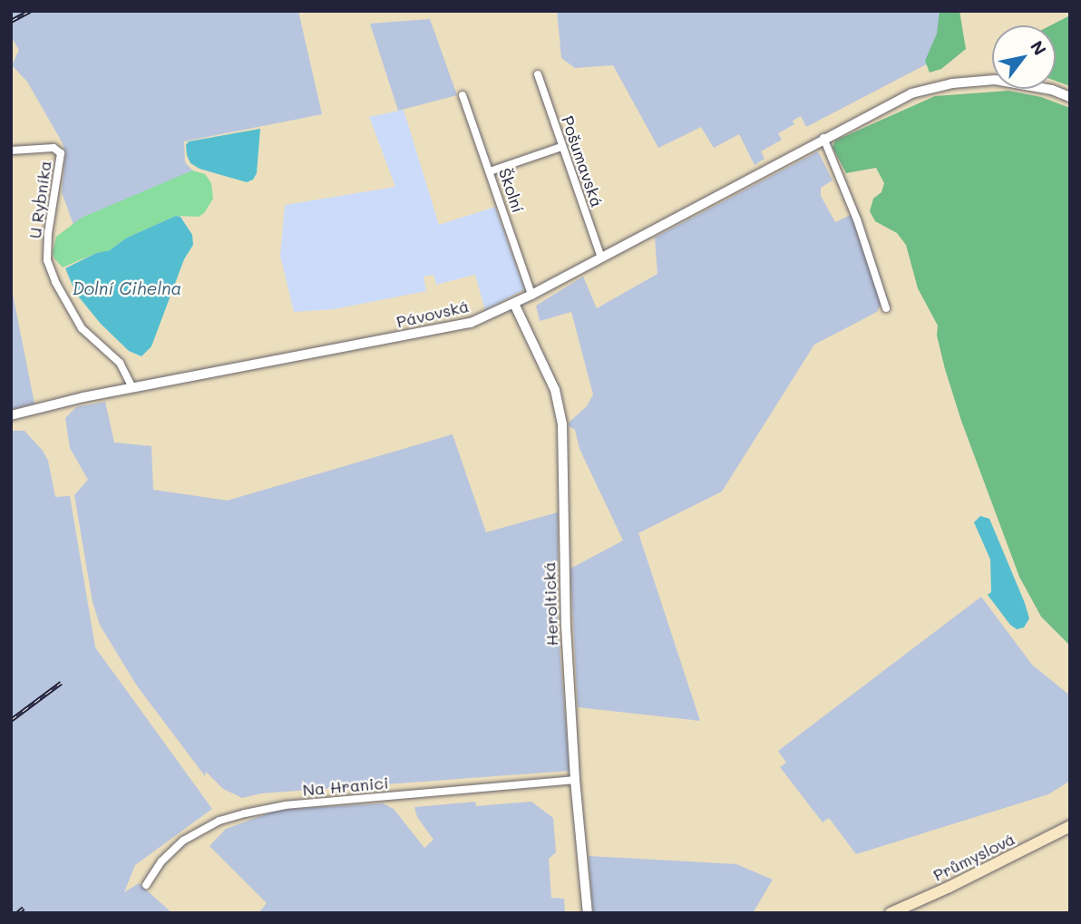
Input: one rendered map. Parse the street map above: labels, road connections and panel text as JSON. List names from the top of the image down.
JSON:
{
  "streets": {
    "main road": ["Průmyslová"],
    "street": [
      "Pošumavská",
      "Školní",
      "U Rybníka",
      "Pávovská",
      "Heroltická",
      "Na Hranici"
    ]
  },
  "crossings": [
    ["Pošumavská", "Pávovská"],
    ["Školní", "Pávovská"],
    ["U Rybníka", "Pávovská"],
    ["Pávovská", "Heroltická"],
    ["Heroltická", "Na Hranici"]
  ],
  "water": ["Dolní Cihelna"],
  "north": "top right"
}
